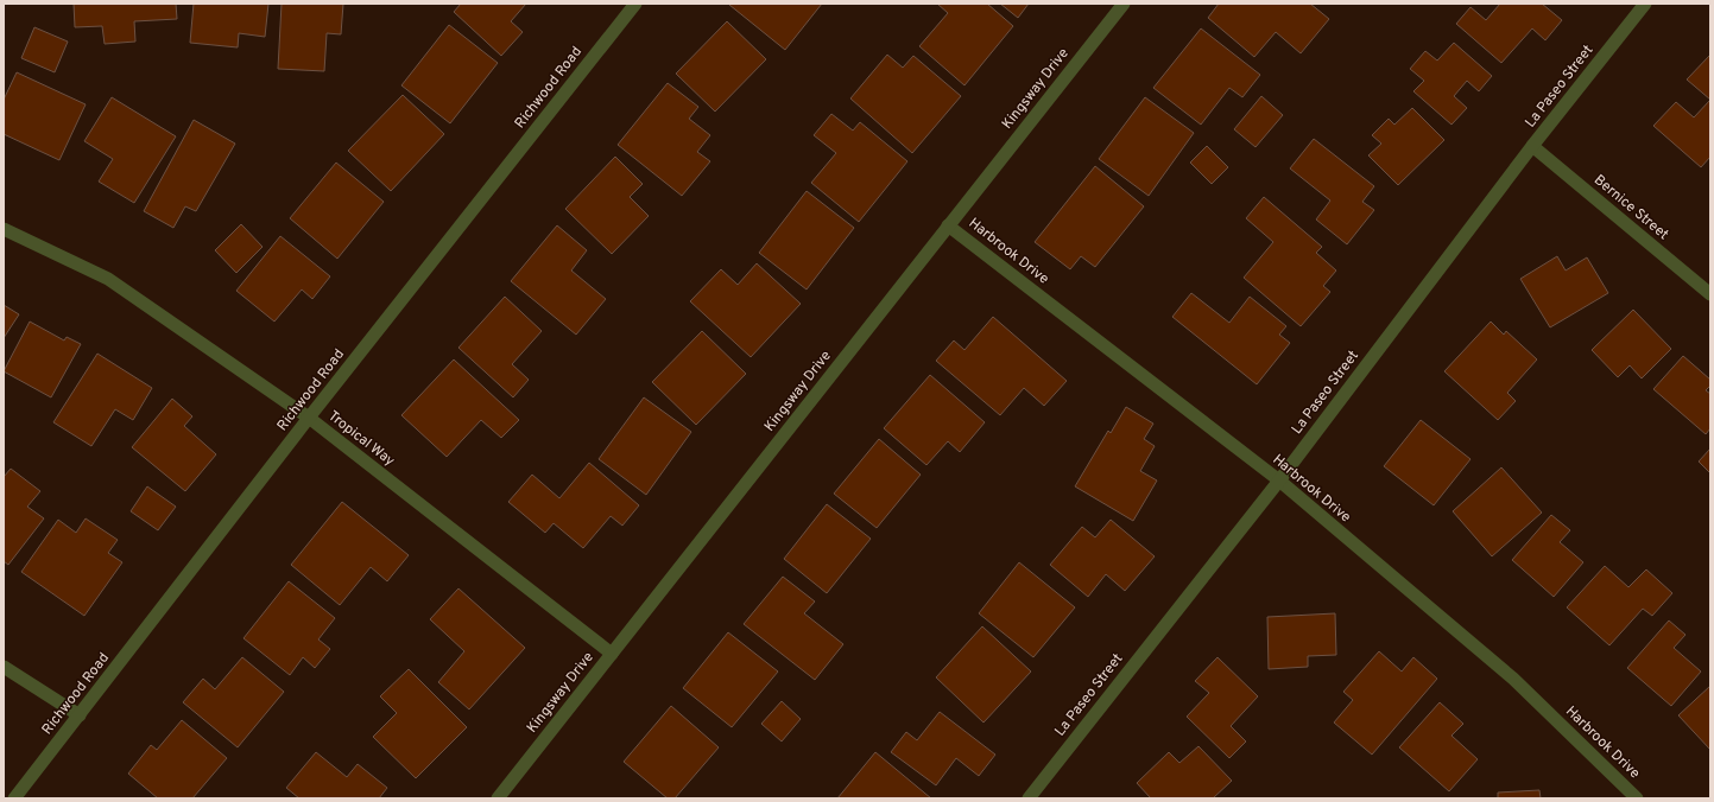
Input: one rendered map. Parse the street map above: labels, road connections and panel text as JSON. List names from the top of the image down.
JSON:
{
  "streets": {
    "street": [
      "La Paseo Street",
      "Richwood Road",
      "Kingsway Drive",
      "Bernice Street",
      "Harbrook Drive",
      "Tropical Way"
    ]
  },
  "crossings": [
    ["La Paseo Street", "Bernice Street"],
    ["La Paseo Street", "Harbrook Drive"],
    ["Richwood Road", "Tropical Way"],
    ["Kingsway Drive", "Harbrook Drive"],
    ["Kingsway Drive", "Tropical Way"]
  ]
}
